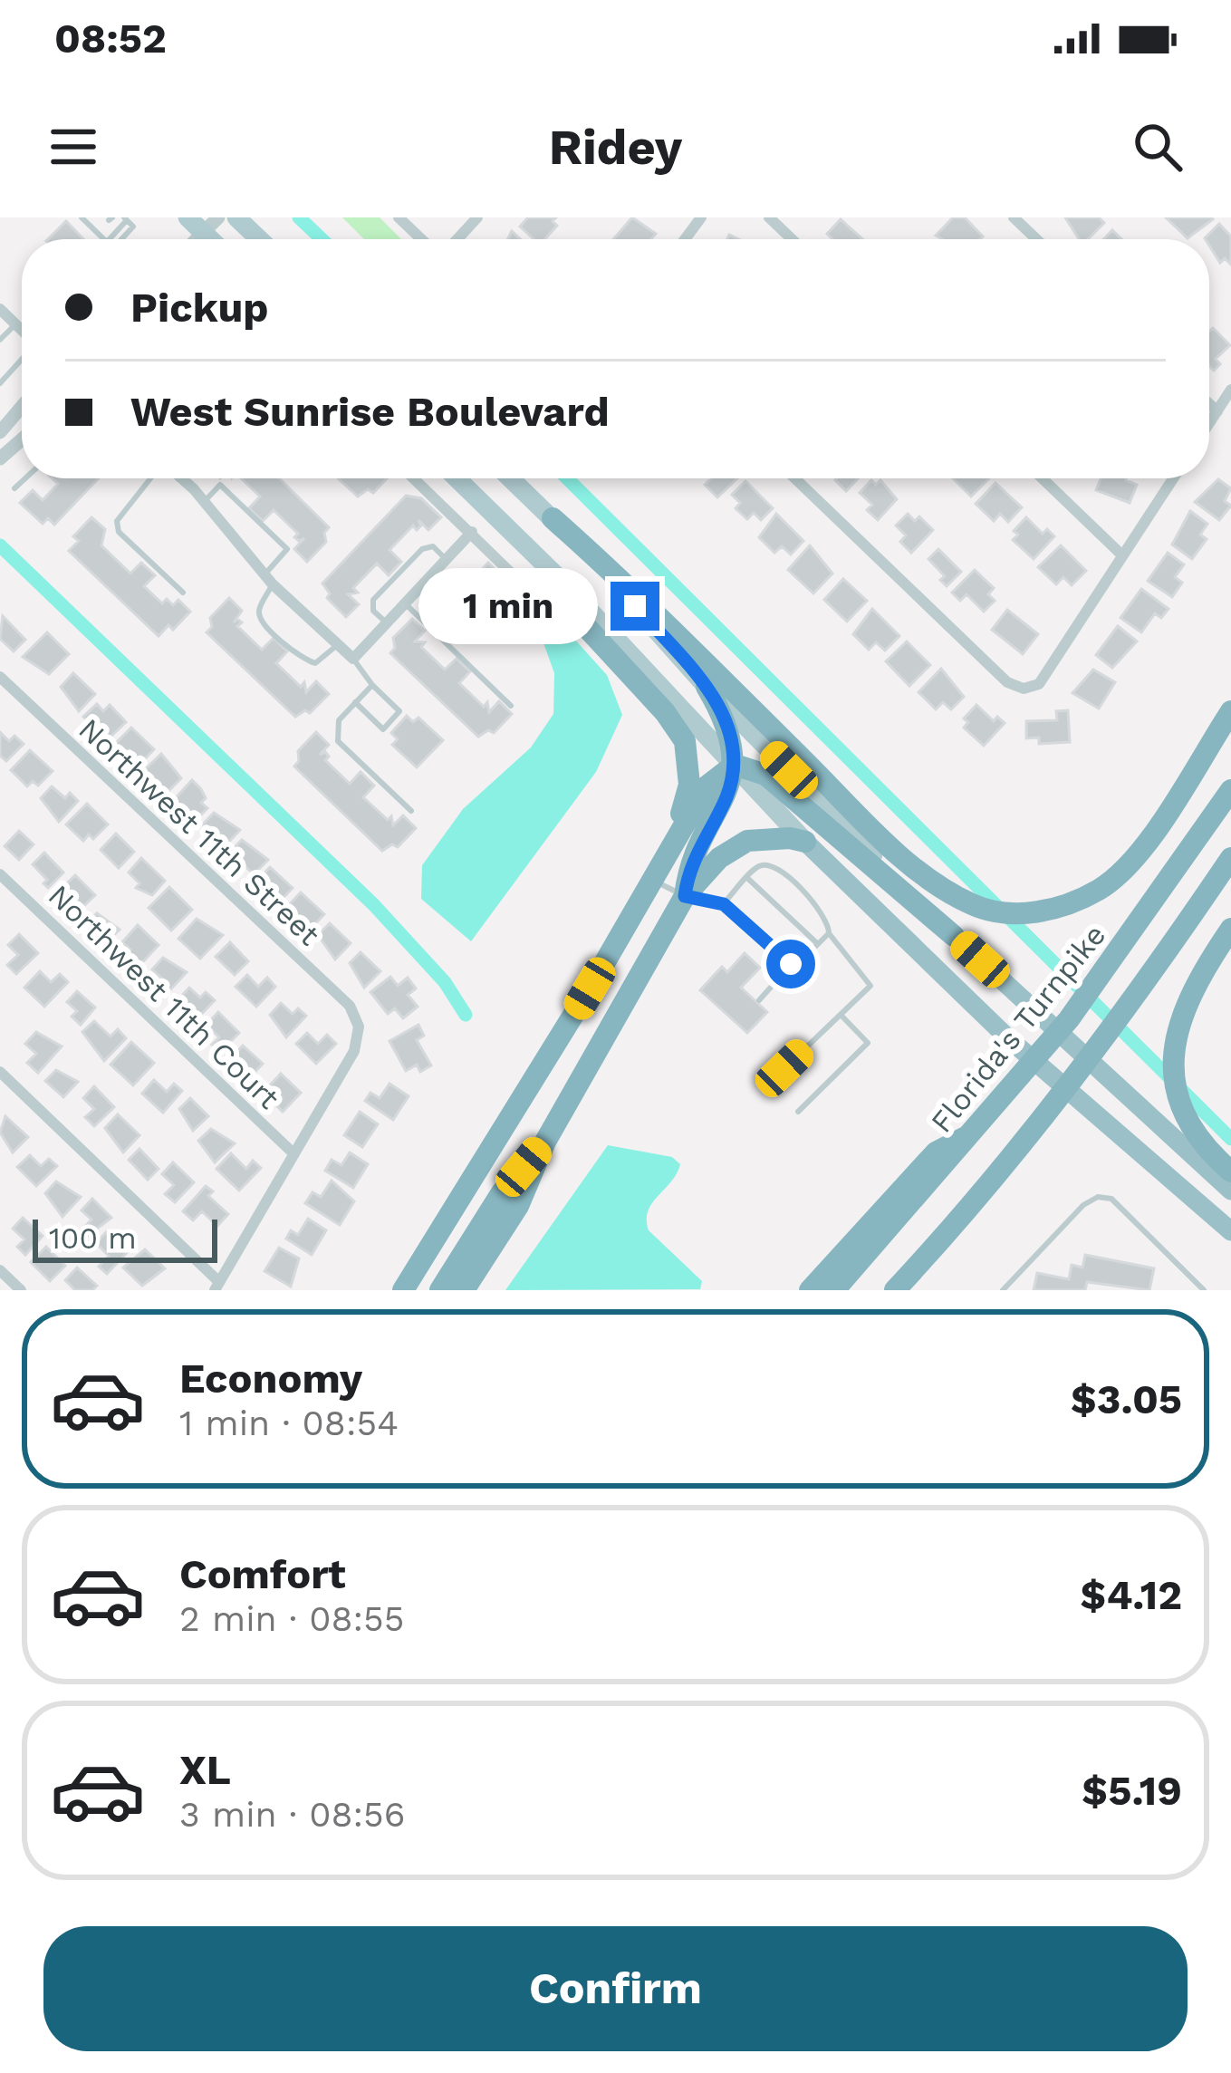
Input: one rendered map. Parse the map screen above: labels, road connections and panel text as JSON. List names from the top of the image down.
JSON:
{
  "streets": {
    "highway": ["Florida's Turnpike"],
    "street": ["Northwest 11th Street", "Northwest 11th Court"]
  },
  "crossings": [
    ["Northwest 11th Street", "Northwest 11th Court"]
  ],
  "scale_bar": "100 m",
  "page": {
    "status": "08:52",
    "header": "Ridey",
    "banner": ["Pickup", "West Sunrise Boulevard"],
    "bubble": "1 min",
    "scale": "100 m",
    "list": [
      {
        "name": "Economy",
        "note": "1 min · 08:54",
        "value": "$3.05"
      },
      {
        "name": "Comfort",
        "note": "2 min · 08:55",
        "value": "$4.12"
      },
      {
        "name": "XL",
        "note": "3 min · 08:56",
        "value": "$5.19"
      }
    ],
    "buttons": "Confirm"
  }
}
